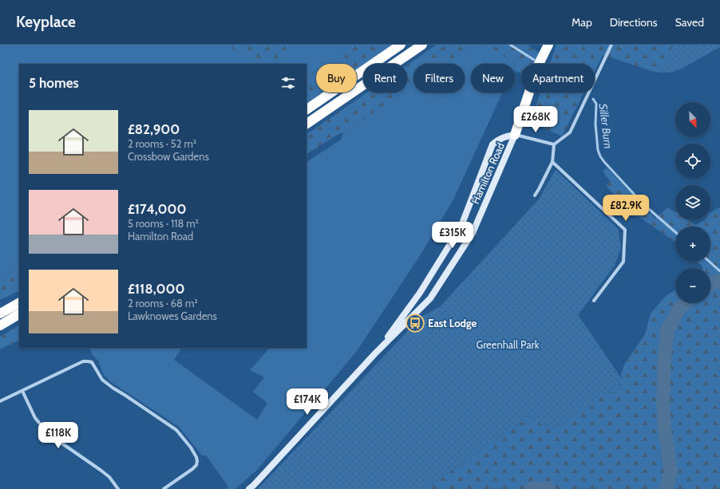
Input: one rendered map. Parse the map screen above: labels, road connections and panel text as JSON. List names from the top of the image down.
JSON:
{
  "streets": {
    "main road": ["Hamilton Road"]
  },
  "water": ["Siller Burn"],
  "parks": ["Greenhall Park"],
  "places": {
    "bus stop": ["East Lodge"]
  },
  "north": "bottom right",
  "page": {
    "header": "Keyplace",
    "nav": ["Map", "Directions", "Saved"],
    "chip": [
      "Buy",
      "Rent",
      "Filters",
      "New",
      "Apartment"
    ],
    "heading": "5 homes",
    "map_buttons": ["+", "−"],
    "list": [
      {
        "name": "£82,900",
        "note": "2 rooms · 52 m² · Crossbow Gardens"
      },
      {
        "name": "£174,000",
        "note": "5 rooms · 118 m² · Hamilton Road"
      },
      {
        "name": "£118,000",
        "note": "2 rooms · 68 m² · Lawknowes Gardens"
      }
    ],
    "price": [
      "£268K",
      "£82.9K",
      "£315K",
      "£174K",
      "£118K"
    ]
  }
}
